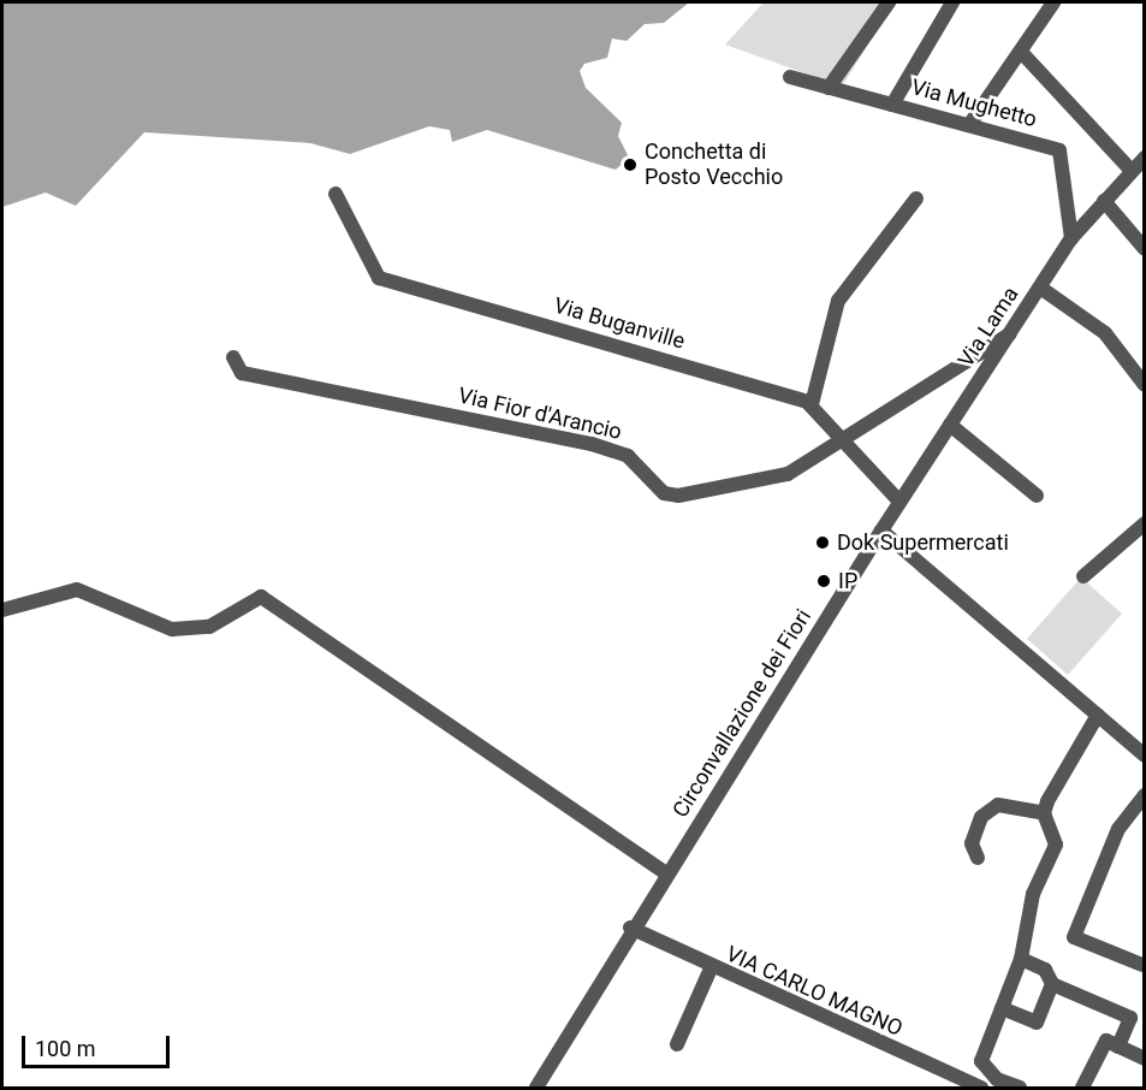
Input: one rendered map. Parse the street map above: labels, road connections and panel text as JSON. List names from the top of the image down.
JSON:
{
  "streets": {
    "street": [
      "Via Mughetto",
      "Via Buganville",
      "Via Lama",
      "Via Fior d'Arancio",
      "Circonvallazione dei Fiori",
      "VIA CARLO MAGNO"
    ]
  },
  "crossings": [
    ["Via Mughetto", "Via Lama"],
    ["Via Lama", "Via Fior d'Arancio"],
    ["Via Lama", "Circonvallazione dei Fiori"],
    ["Circonvallazione dei Fiori", "VIA CARLO MAGNO"]
  ],
  "places": ["Conchetta di Posto Vecchio", "Dok Supermercati", "IP"],
  "scale_bar": "100 m"
}
